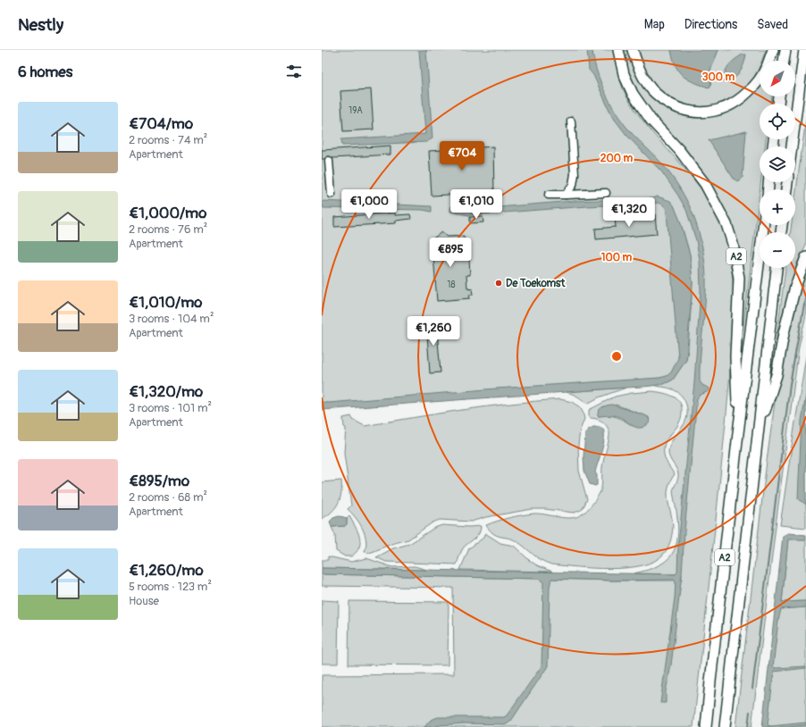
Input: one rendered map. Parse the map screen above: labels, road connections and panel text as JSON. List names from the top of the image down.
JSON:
{
  "streets": {
    "highway": ["A2"]
  },
  "places": ["De Toekomst"],
  "house_numbers": ["19A", "18"],
  "north": "bottom left",
  "page": {
    "header": "Nestly",
    "nav": ["Map", "Directions", "Saved"],
    "heading": "6 homes",
    "map_buttons": ["+", "−"],
    "list": [
      {
        "name": "€704/mo",
        "note": "2 rooms · 74 m² · Apartment"
      },
      {
        "name": "€1,000/mo",
        "note": "2 rooms · 76 m² · Apartment"
      },
      {
        "name": "€1,010/mo",
        "note": "3 rooms · 104 m² · Apartment"
      },
      {
        "name": "€1,320/mo",
        "note": "3 rooms · 101 m² · Apartment"
      },
      {
        "name": "€895/mo",
        "note": "2 rooms · 68 m² · Apartment"
      },
      {
        "name": "€1,260/mo",
        "note": "5 rooms · 123 m² · House"
      }
    ],
    "price": [
      "€704",
      "€1,000",
      "€1,010",
      "€1,320",
      "€895",
      "€1,260"
    ]
  },
  "rings": ["300 m", "200 m", "100 m"]
}
